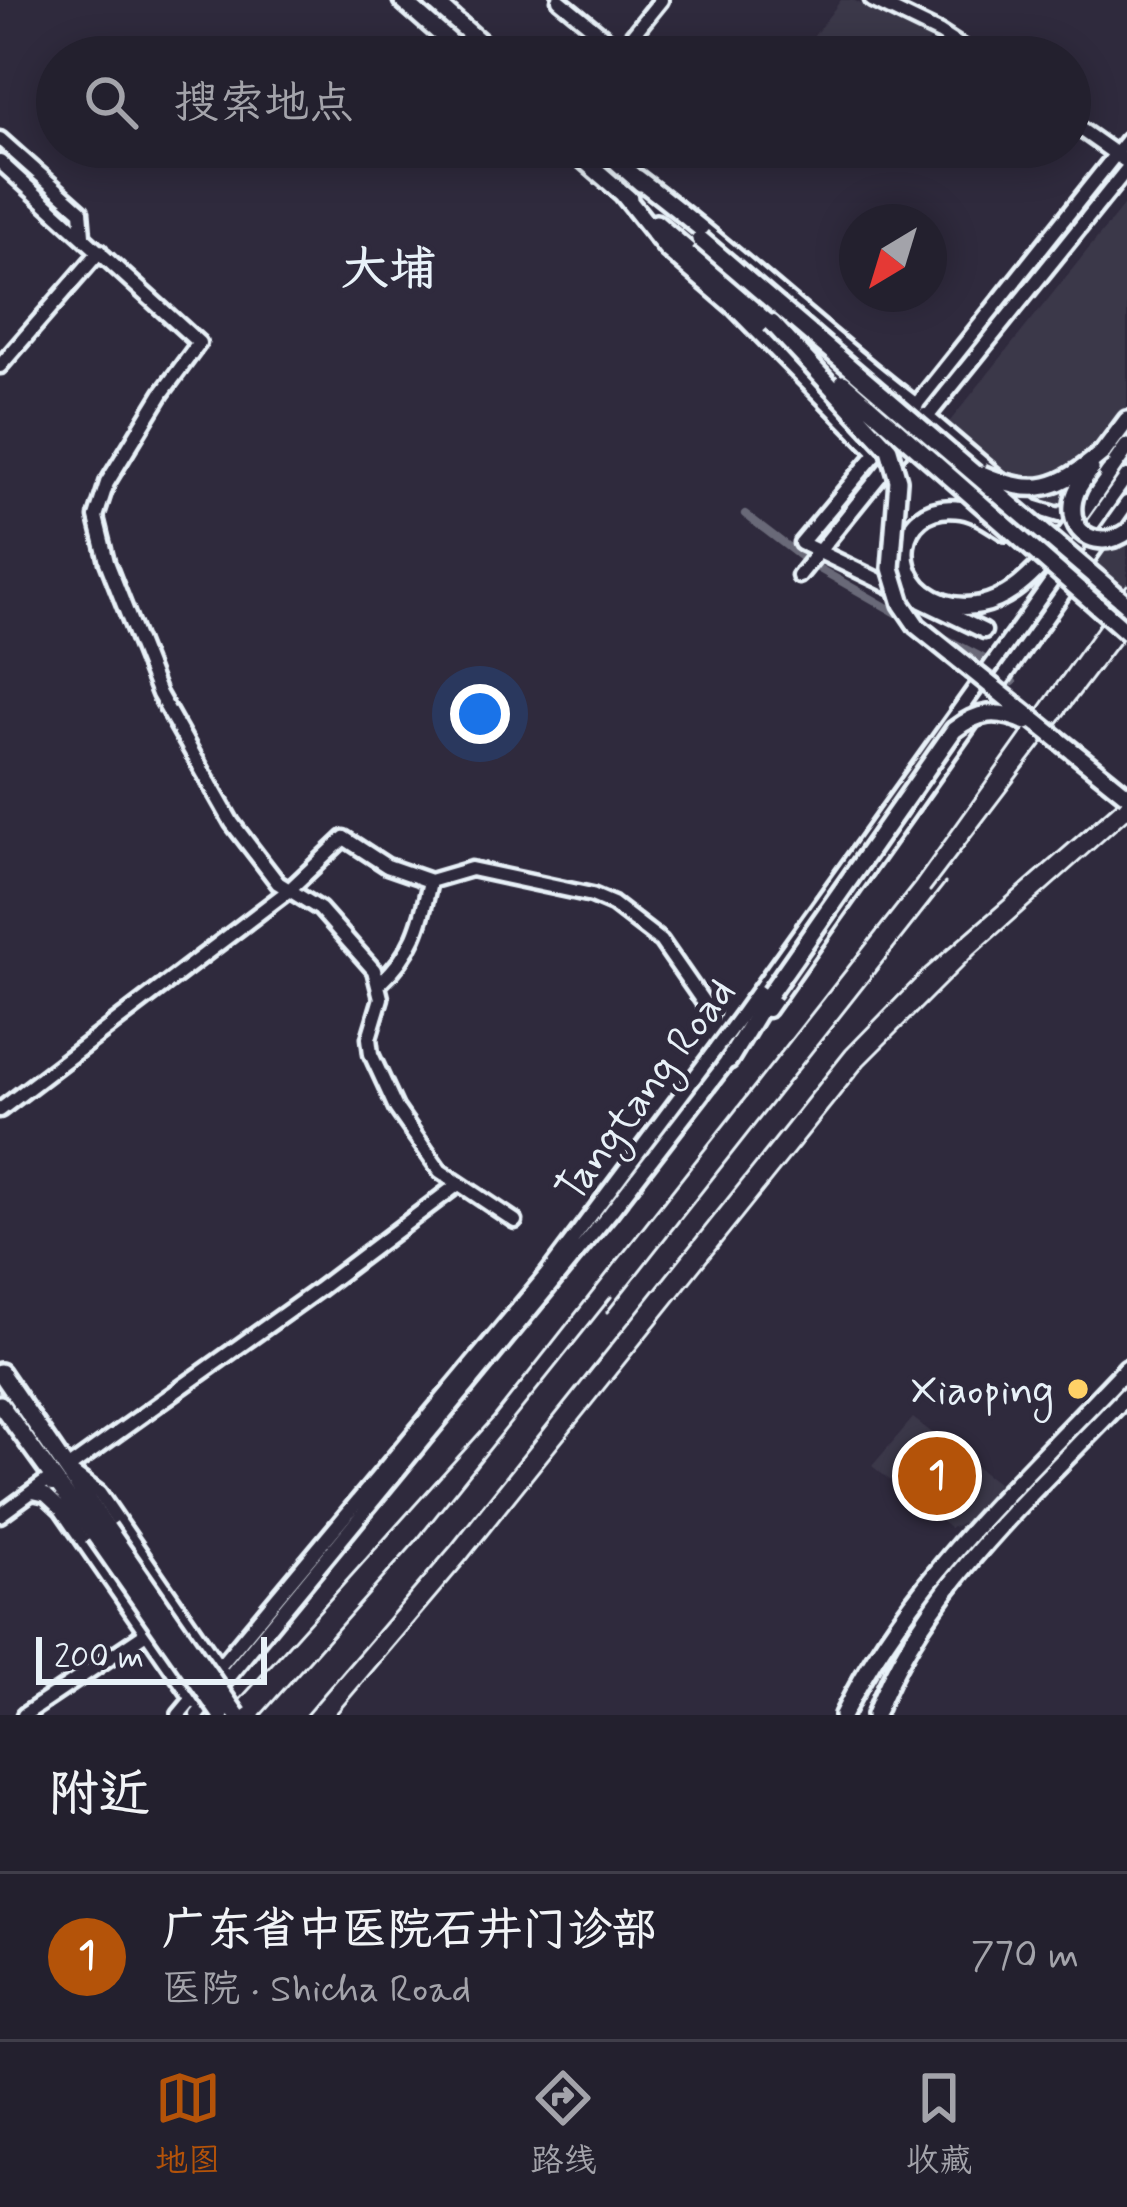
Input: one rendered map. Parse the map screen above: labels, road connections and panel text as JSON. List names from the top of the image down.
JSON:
{
  "streets": {
    "street": ["Tangtang Road"]
  },
  "districts": ["大埔"],
  "places": ["Xiaoping"],
  "scale_bar": "200 m",
  "north": "bottom left",
  "page": {
    "search": "搜索地点",
    "pins": "1",
    "scale": "200 m",
    "heading": "附近",
    "list": [
      {
        "mark": "1",
        "name": "广东省中医院石井门诊部",
        "note": "医院 · Shicha Road",
        "value": "770 m"
      }
    ],
    "nav": ["地图", "路线", "收藏"]
  }
}
